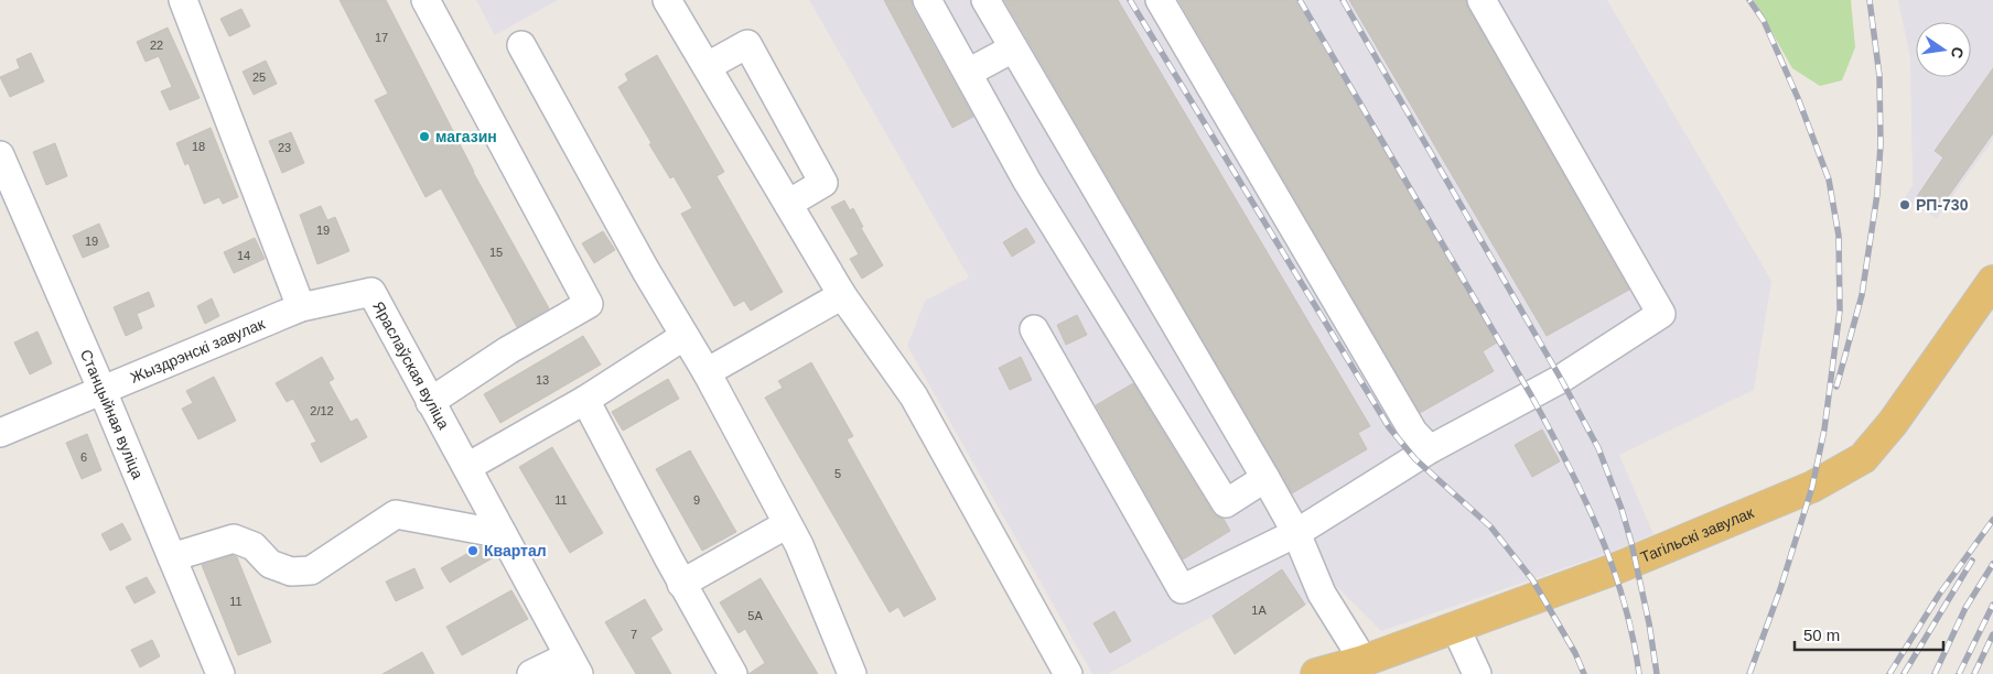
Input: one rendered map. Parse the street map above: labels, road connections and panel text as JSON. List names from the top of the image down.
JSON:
{
  "streets": {
    "main road": ["Тагільскі завулак"],
    "street": ["Жыздрэнскі завулак", "Яраслаўская вуліца", "Станцыйная вуліца"]
  },
  "crossings": [
    ["Жыздрэнскі завулак", "Яраслаўская вуліца"],
    ["Жыздрэнскі завулак", "Станцыйная вуліца"]
  ],
  "places": ["магазин", "РП-730", "Квартал"],
  "house_numbers": [
    "17",
    "22",
    "25",
    "18",
    "23",
    "19",
    "19",
    "15",
    "14",
    "13",
    "2/12",
    "6",
    "5",
    "11",
    "9",
    "11",
    "1А",
    "5А",
    "7"
  ],
  "scale_bar": "50 m",
  "north": "right"
}
